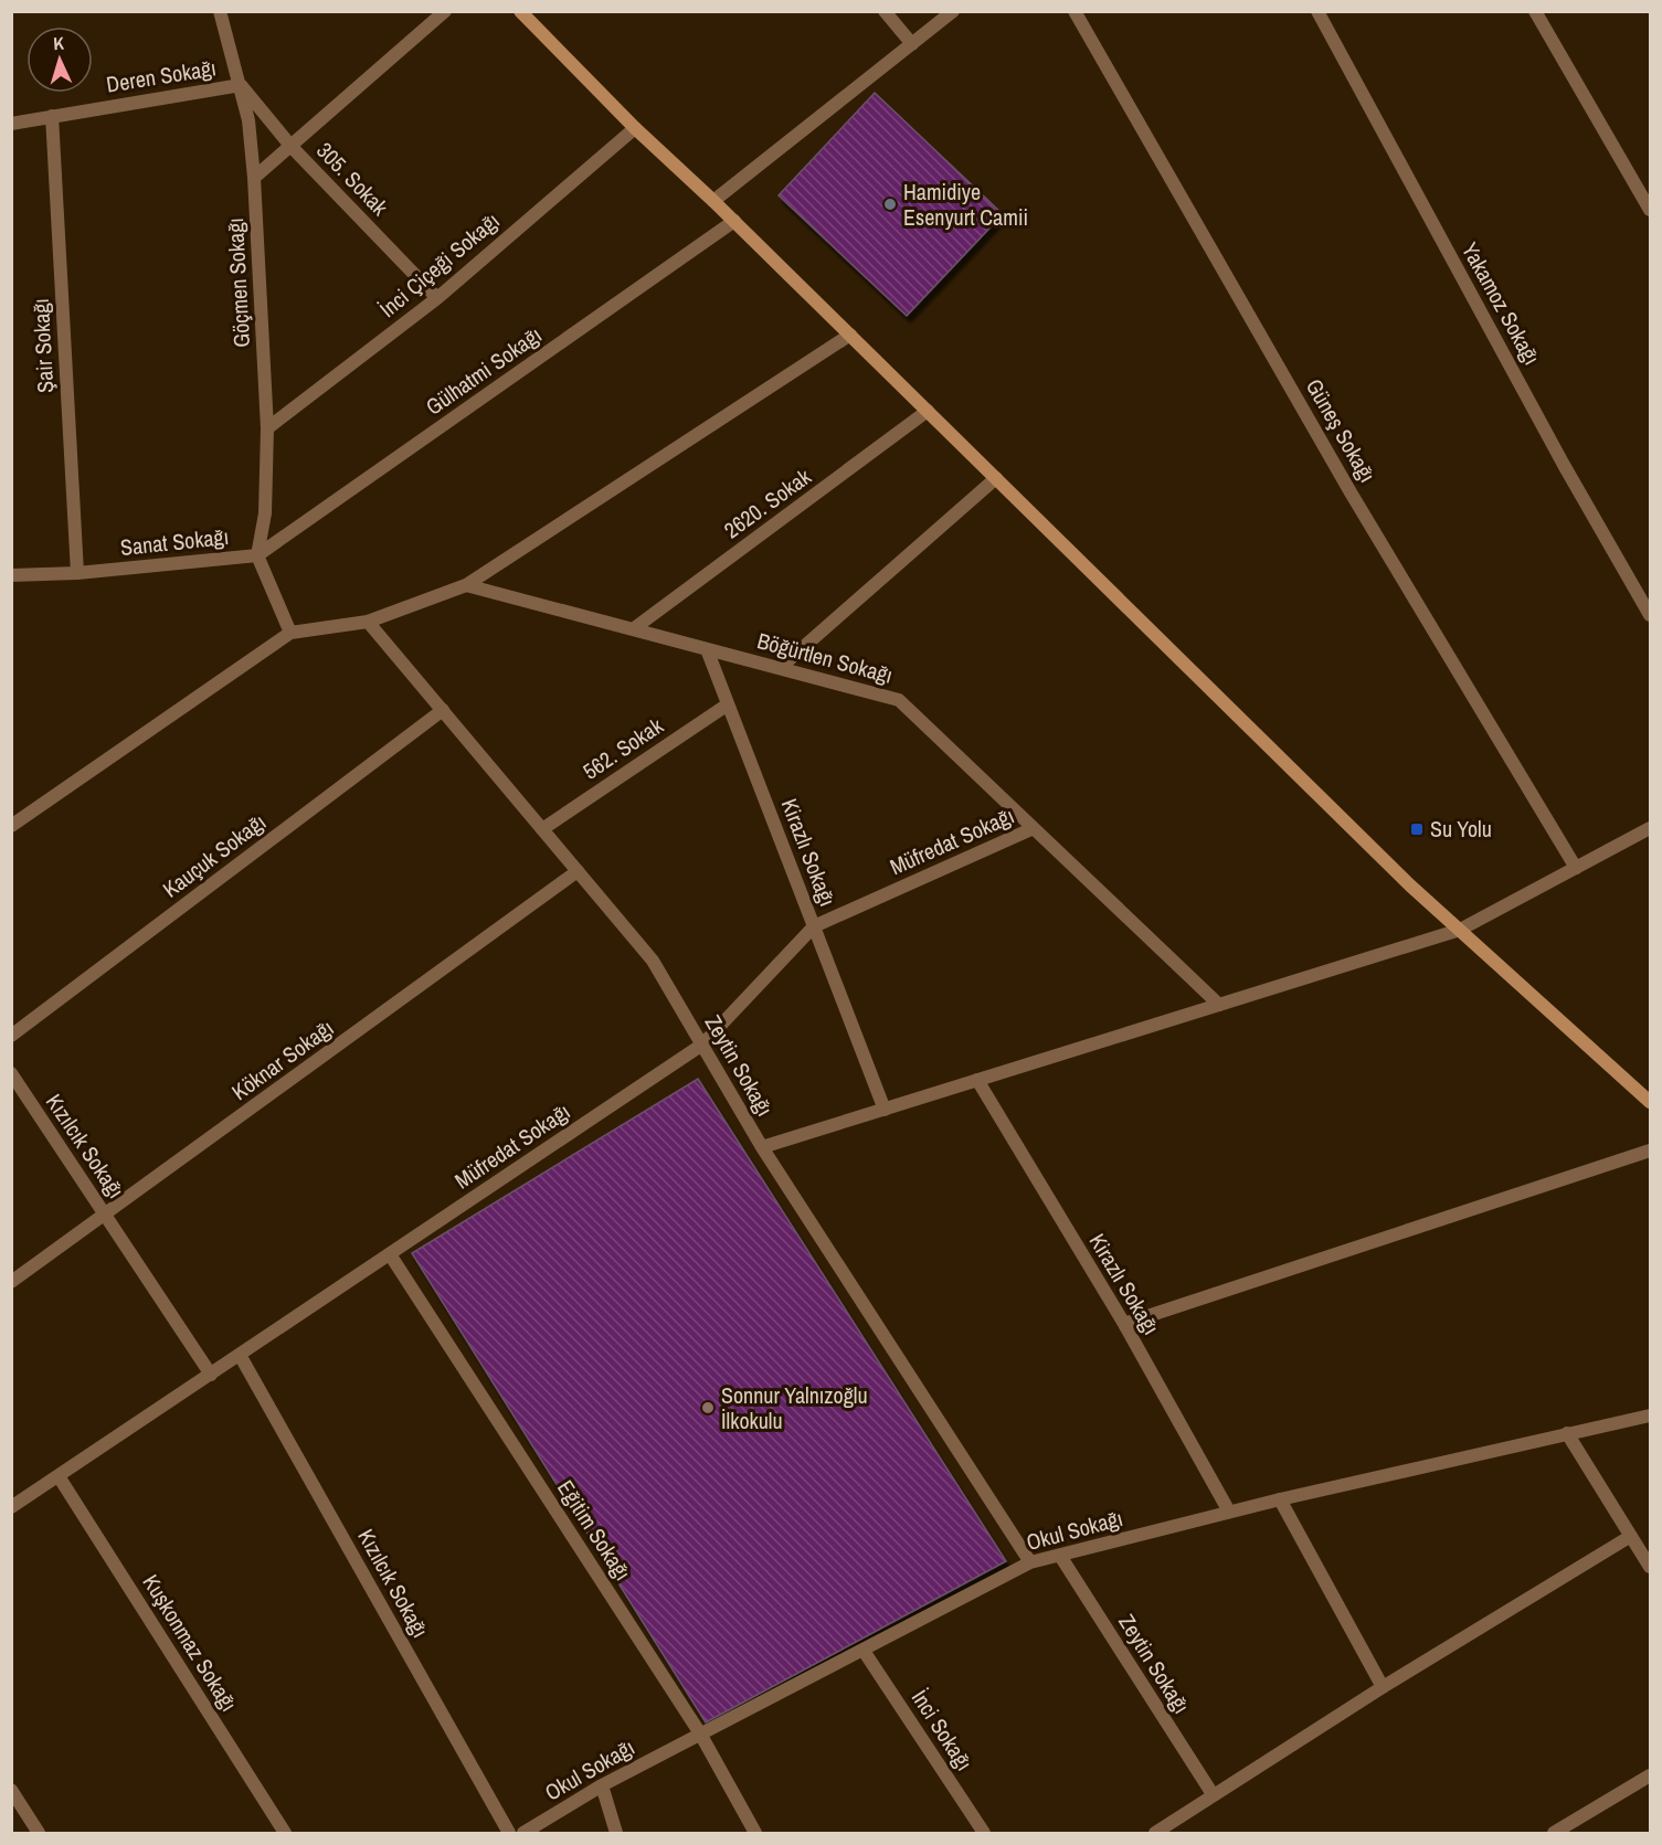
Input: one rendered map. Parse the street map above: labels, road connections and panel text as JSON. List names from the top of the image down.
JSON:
{
  "streets": {
    "street": [
      "Deren Sokağı",
      "305. Sokak",
      "İnci Çiçeği Sokağı",
      "Göçmen Sokağı",
      "Yakamoz Sokağı",
      "Şair Sokağı",
      "Gülhatmi Sokağı",
      "Güneş Sokağı",
      "2620. Sokak",
      "Sanat Sokağı",
      "Böğürtlen Sokağı",
      "562. Sokak",
      "Müfredat Sokağı",
      "Kirazlı Sokağı",
      "Kauçuk Sokağı",
      "Köknar Sokağı",
      "Zeytin Sokağı",
      "Kızılcık Sokağı",
      "Eğitim Sokağı",
      "Okul Sokağı",
      "Kuşkonmaz Sokağı",
      "İnci Sokağı"
    ]
  },
  "crossings": [
    ["Deren Sokağı", "305. Sokak"],
    ["Deren Sokağı", "Göçmen Sokağı"],
    ["Deren Sokağı", "Şair Sokağı"],
    ["305. Sokak", "İnci Çiçeği Sokağı"],
    ["305. Sokak", "Göçmen Sokağı"],
    ["İnci Çiçeği Sokağı", "Göçmen Sokağı"],
    ["Göçmen Sokağı", "Gülhatmi Sokağı"],
    ["Göçmen Sokağı", "Sanat Sokağı"],
    ["Şair Sokağı", "Sanat Sokağı"],
    ["Gülhatmi Sokağı", "Sanat Sokağı"],
    ["2620. Sokak", "Böğürtlen Sokağı"],
    ["Böğürtlen Sokağı", "Müfredat Sokağı"],
    ["Böğürtlen Sokağı", "Kirazlı Sokağı"],
    ["562. Sokak", "Kirazlı Sokağı"],
    ["562. Sokak", "Zeytin Sokağı"],
    ["Müfredat Sokağı", "Kirazlı Sokağı"],
    ["Müfredat Sokağı", "Zeytin Sokağı"],
    ["Müfredat Sokağı", "Kızılcık Sokağı"],
    ["Müfredat Sokağı", "Eğitim Sokağı"],
    ["Müfredat Sokağı", "Kuşkonmaz Sokağı"],
    ["Kirazlı Sokağı", "Okul Sokağı"],
    ["Kauçuk Sokağı", "Zeytin Sokağı"],
    ["Köknar Sokağı", "Zeytin Sokağı"],
    ["Köknar Sokağı", "Kızılcık Sokağı"],
    ["Zeytin Sokağı", "Okul Sokağı"],
    ["Eğitim Sokağı", "Okul Sokağı"],
    ["Okul Sokağı", "İnci Sokağı"]
  ],
  "places": {
    "other": ["Hamidiye Esenyurt Camii", "Sonnur Yalnızoğlu İlkokulu"],
    "transit": ["Su Yolu"]
  },
  "north": "top"
}
